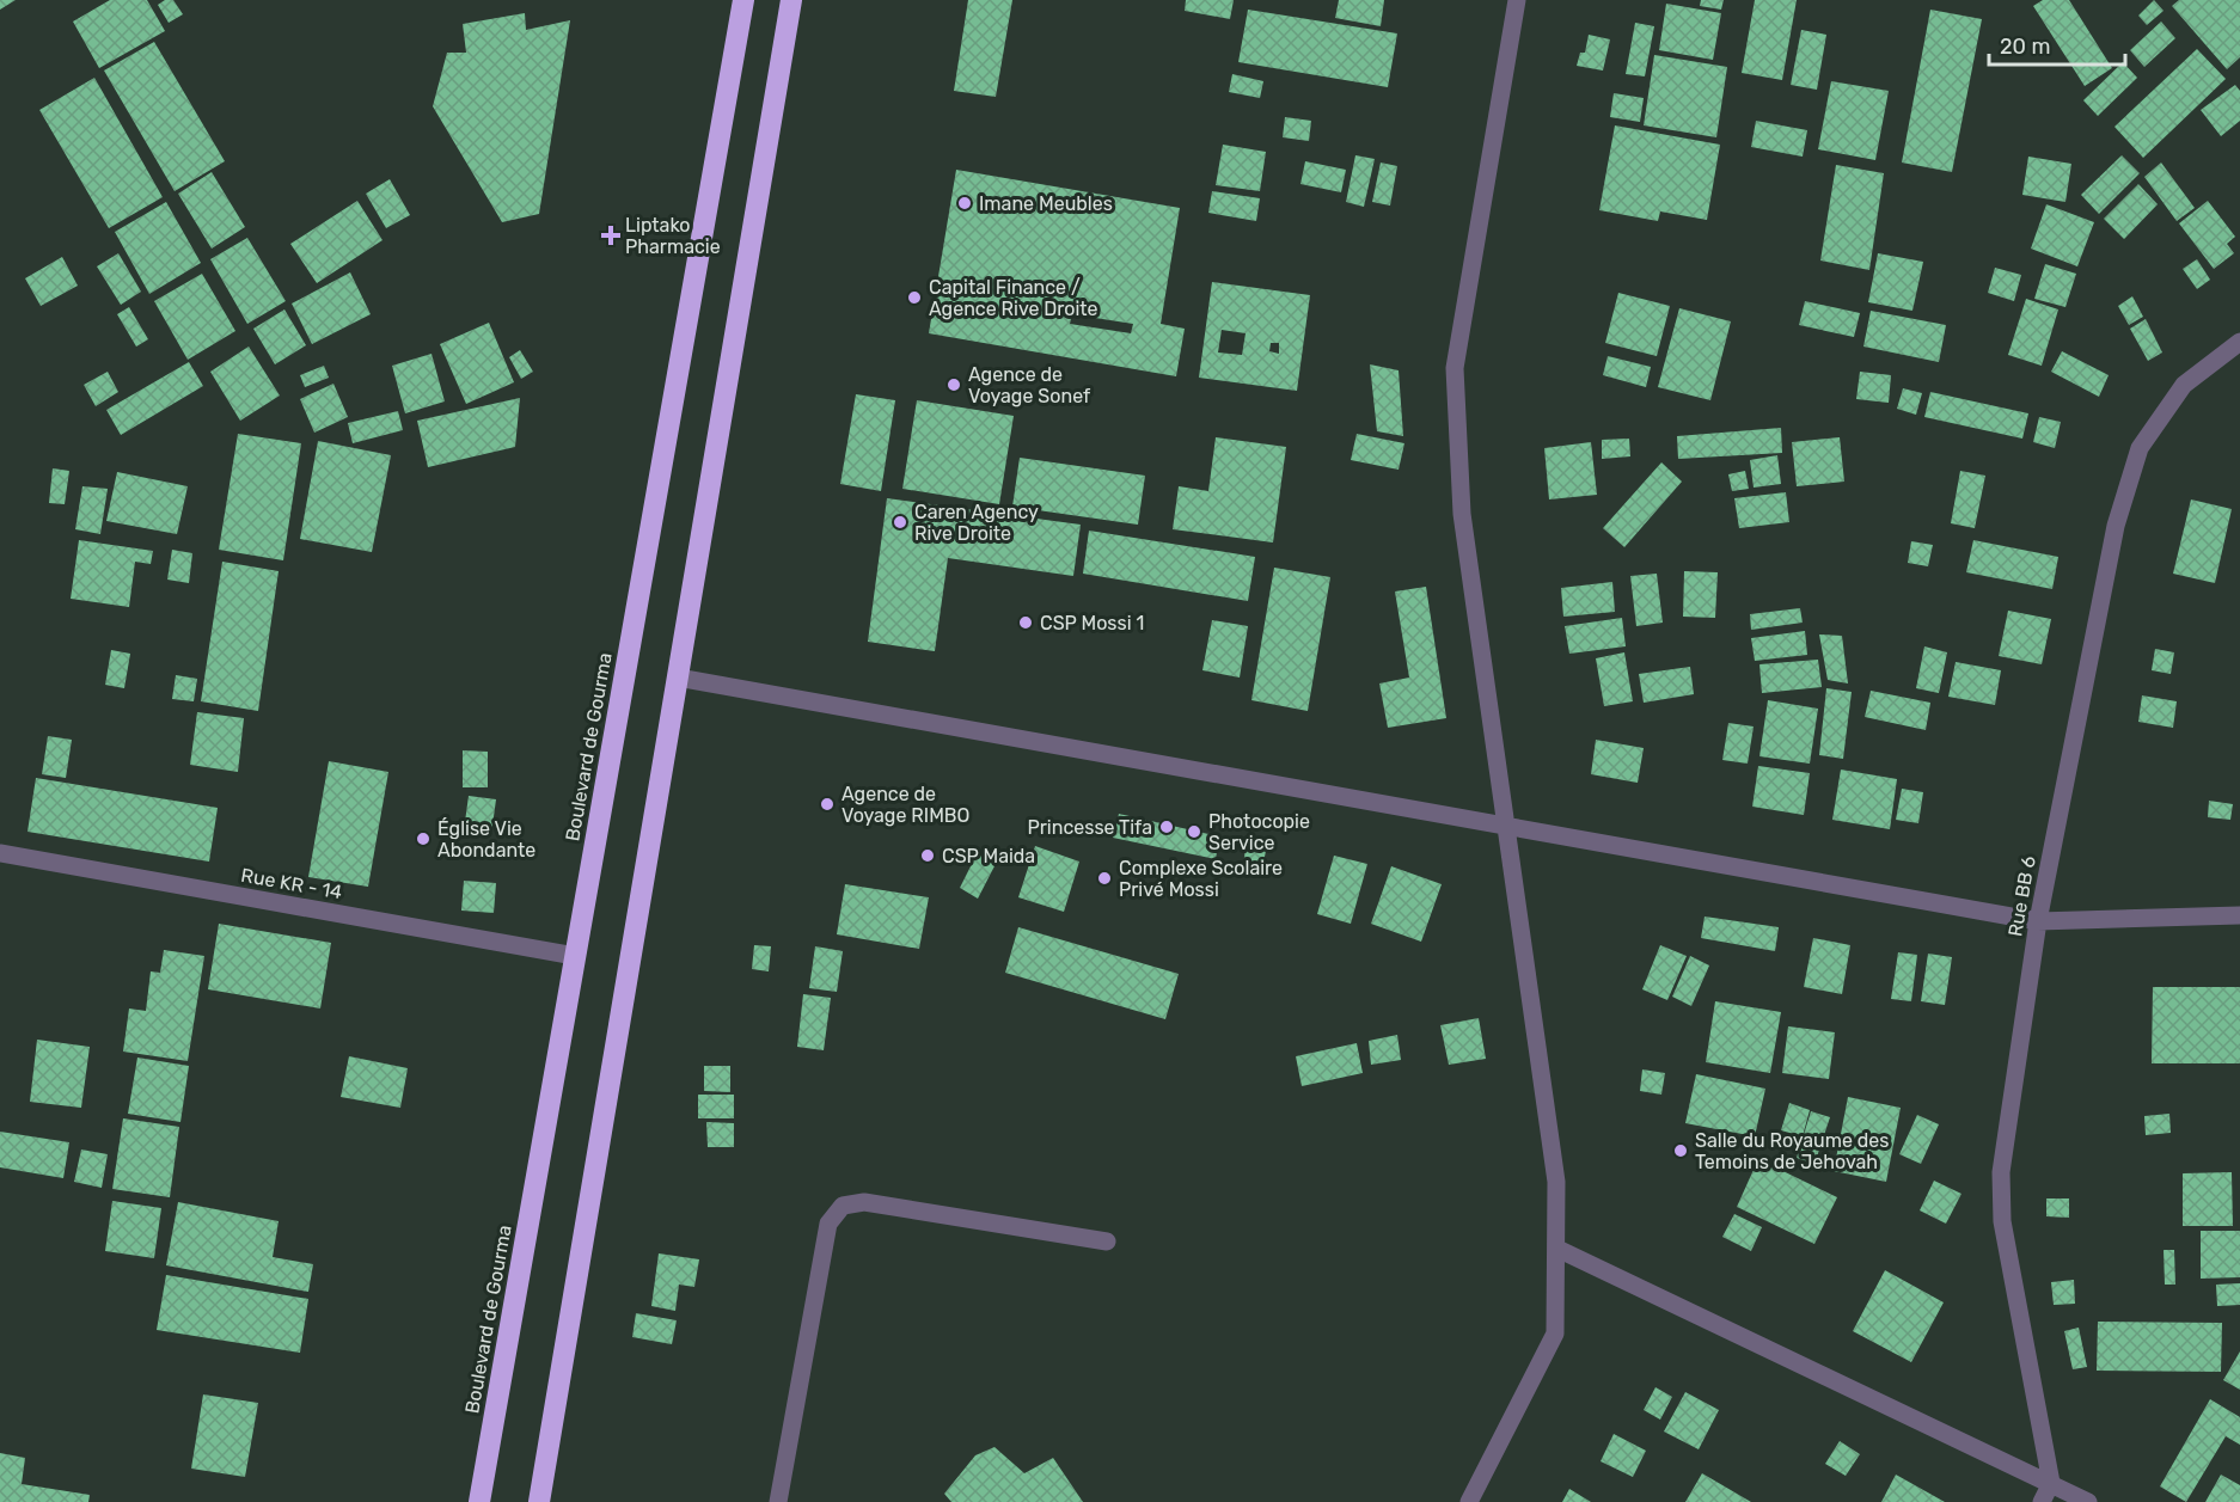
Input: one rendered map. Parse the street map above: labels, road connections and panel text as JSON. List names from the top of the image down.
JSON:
{
  "streets": {
    "highway": ["Boulevard de Gourma"],
    "street": ["Rue KR - 14", "Rue BB 6"]
  },
  "crossings": [
    ["Boulevard de Gourma", "Rue KR - 14"]
  ],
  "places": {
    "other": [
      "Imane Meubles",
      "Capital Finance / Agence Rive Droite",
      "Agence de Voyage Sonef",
      "Caren Agency Rive Droite",
      "CSP Mossi 1",
      "Agence de Voyage RIMBO",
      "Princesse Tifa",
      "Photocopie Service",
      "Église Vie Abondante",
      "CSP Maida",
      "Complexe Scolaire Privé Mossi",
      "Salle du Royaume des Temoins de Jehovah"
    ],
    "health": ["Liptako Pharmacie"]
  },
  "scale_bar": "20 m"
}
